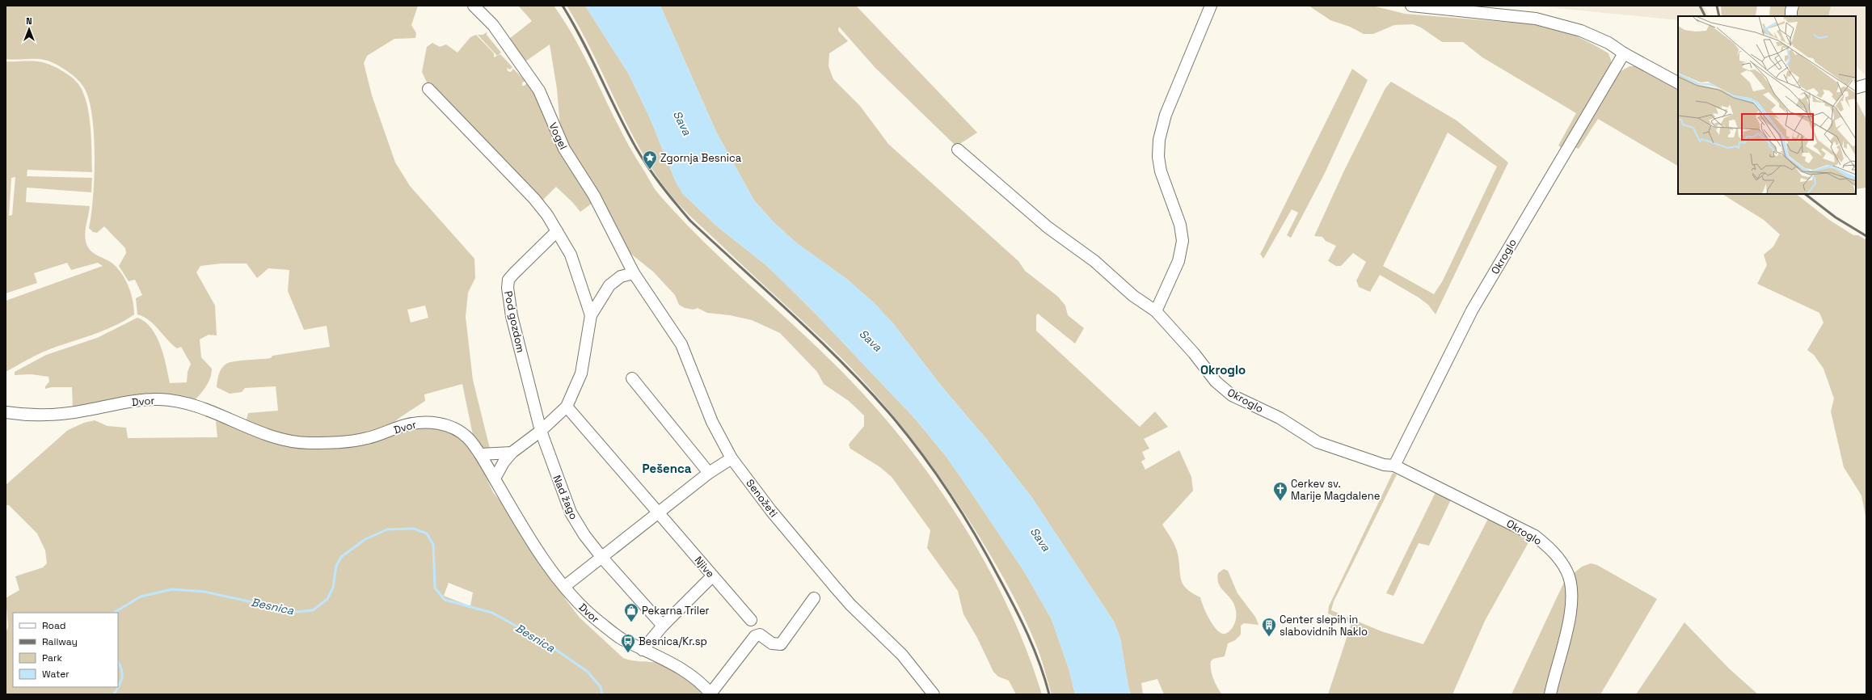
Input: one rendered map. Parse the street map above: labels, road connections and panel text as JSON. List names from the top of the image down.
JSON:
{
  "streets": {
    "street": [
      "Vogel",
      "Okroglo",
      "Pod gozdom",
      "Dvor",
      "Nad žago",
      "Senožeti",
      "Njive"
    ]
  },
  "crossings": [
    ["Vogel", "Senožeti"],
    ["Pod gozdom", "Nad žago"]
  ],
  "districts": ["Okroglo", "Pešenca"],
  "water": ["Sava", "Besnica"],
  "places": {
    "place": ["Zgornja Besnica"],
    "church": ["Cerkev sv. Marije Magdalene"],
    "shop": ["Pekarna Triler"],
    "building": ["Center slepih in slabovidnih Naklo"],
    "bus stop": ["Besnica/Kr.sp"]
  },
  "legend": [
    "Road",
    "Railway",
    "Park",
    "Water"
  ],
  "north": "top"
}
